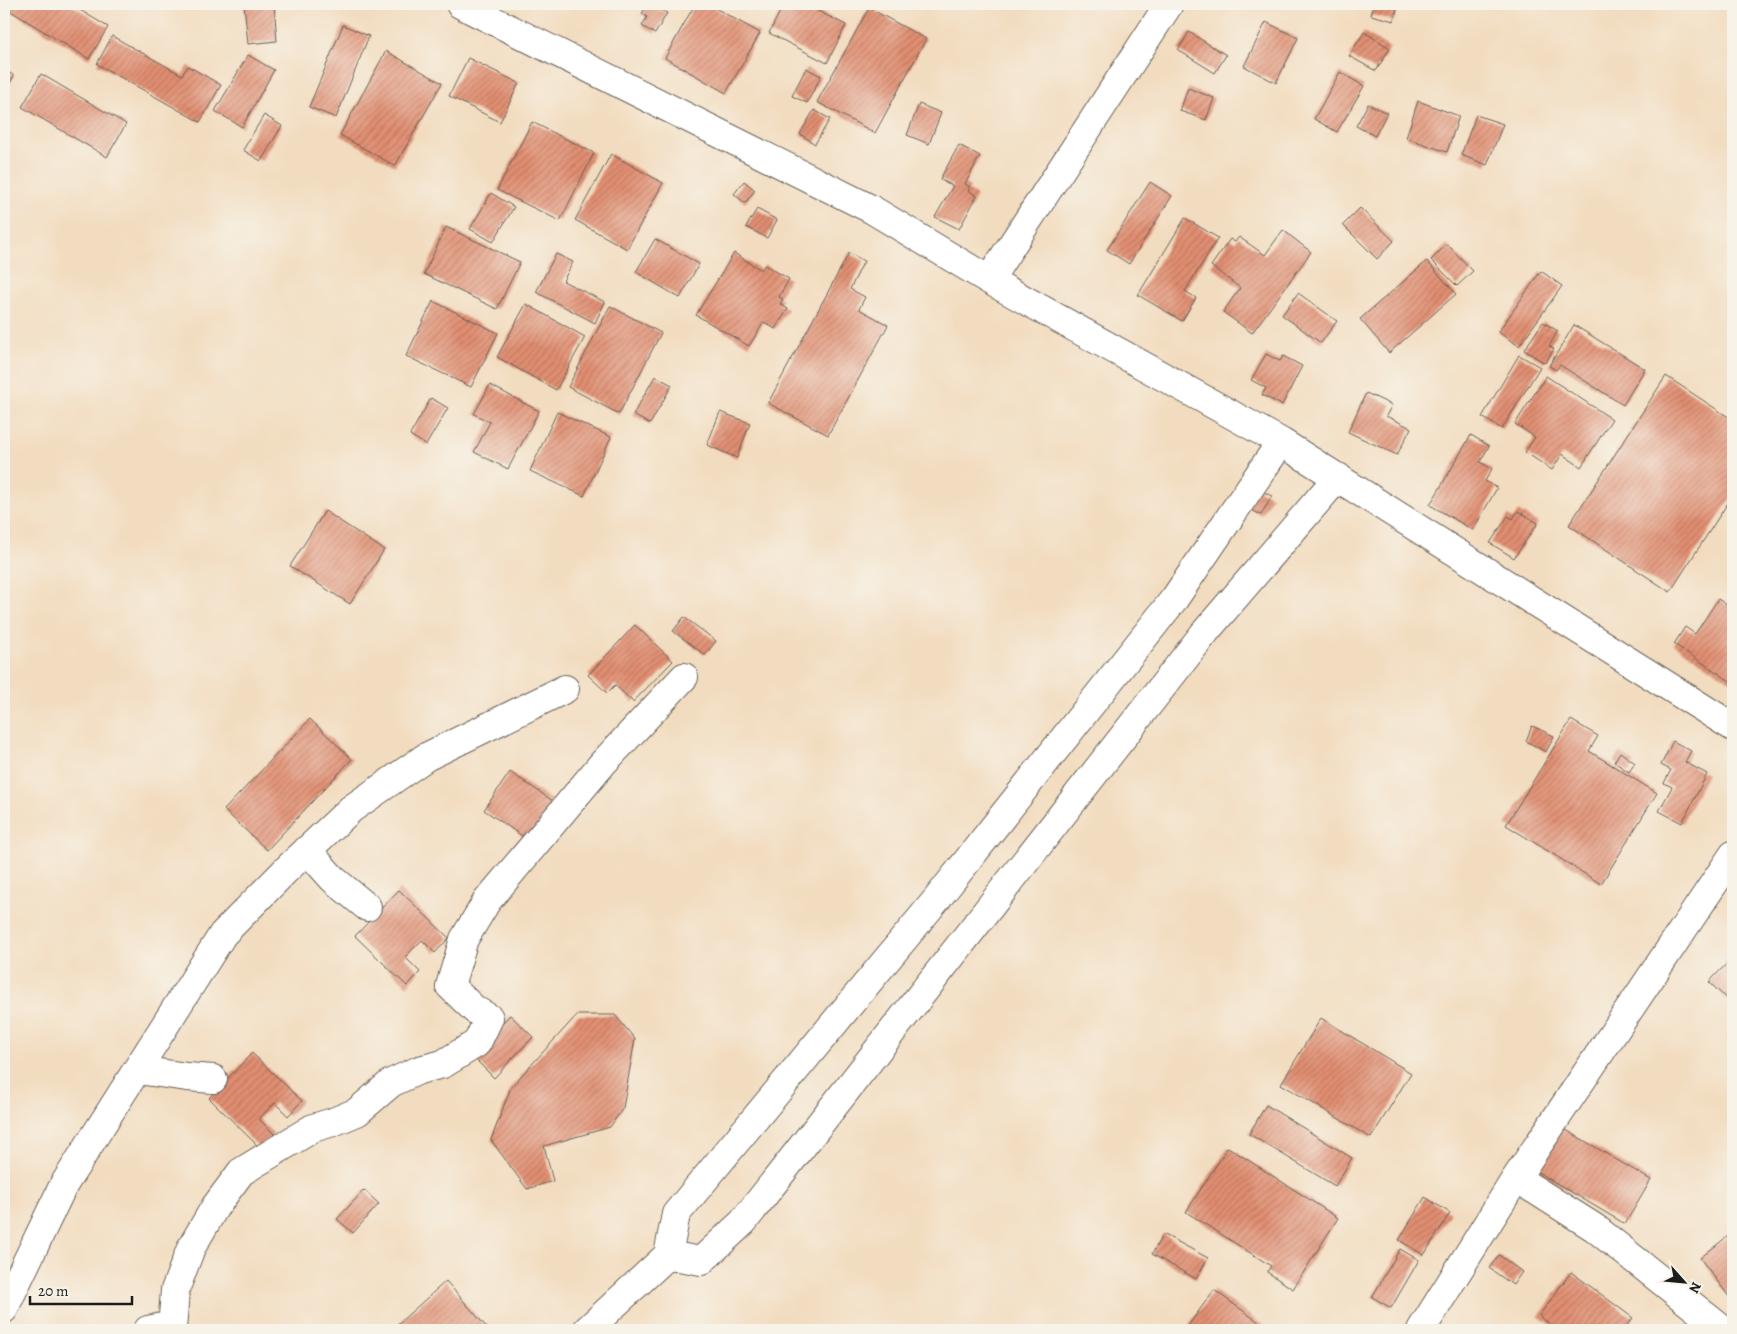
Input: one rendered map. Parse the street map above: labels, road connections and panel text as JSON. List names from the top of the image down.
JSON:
{
  "scale_bar": "20 m",
  "north": "bottom right"
}
